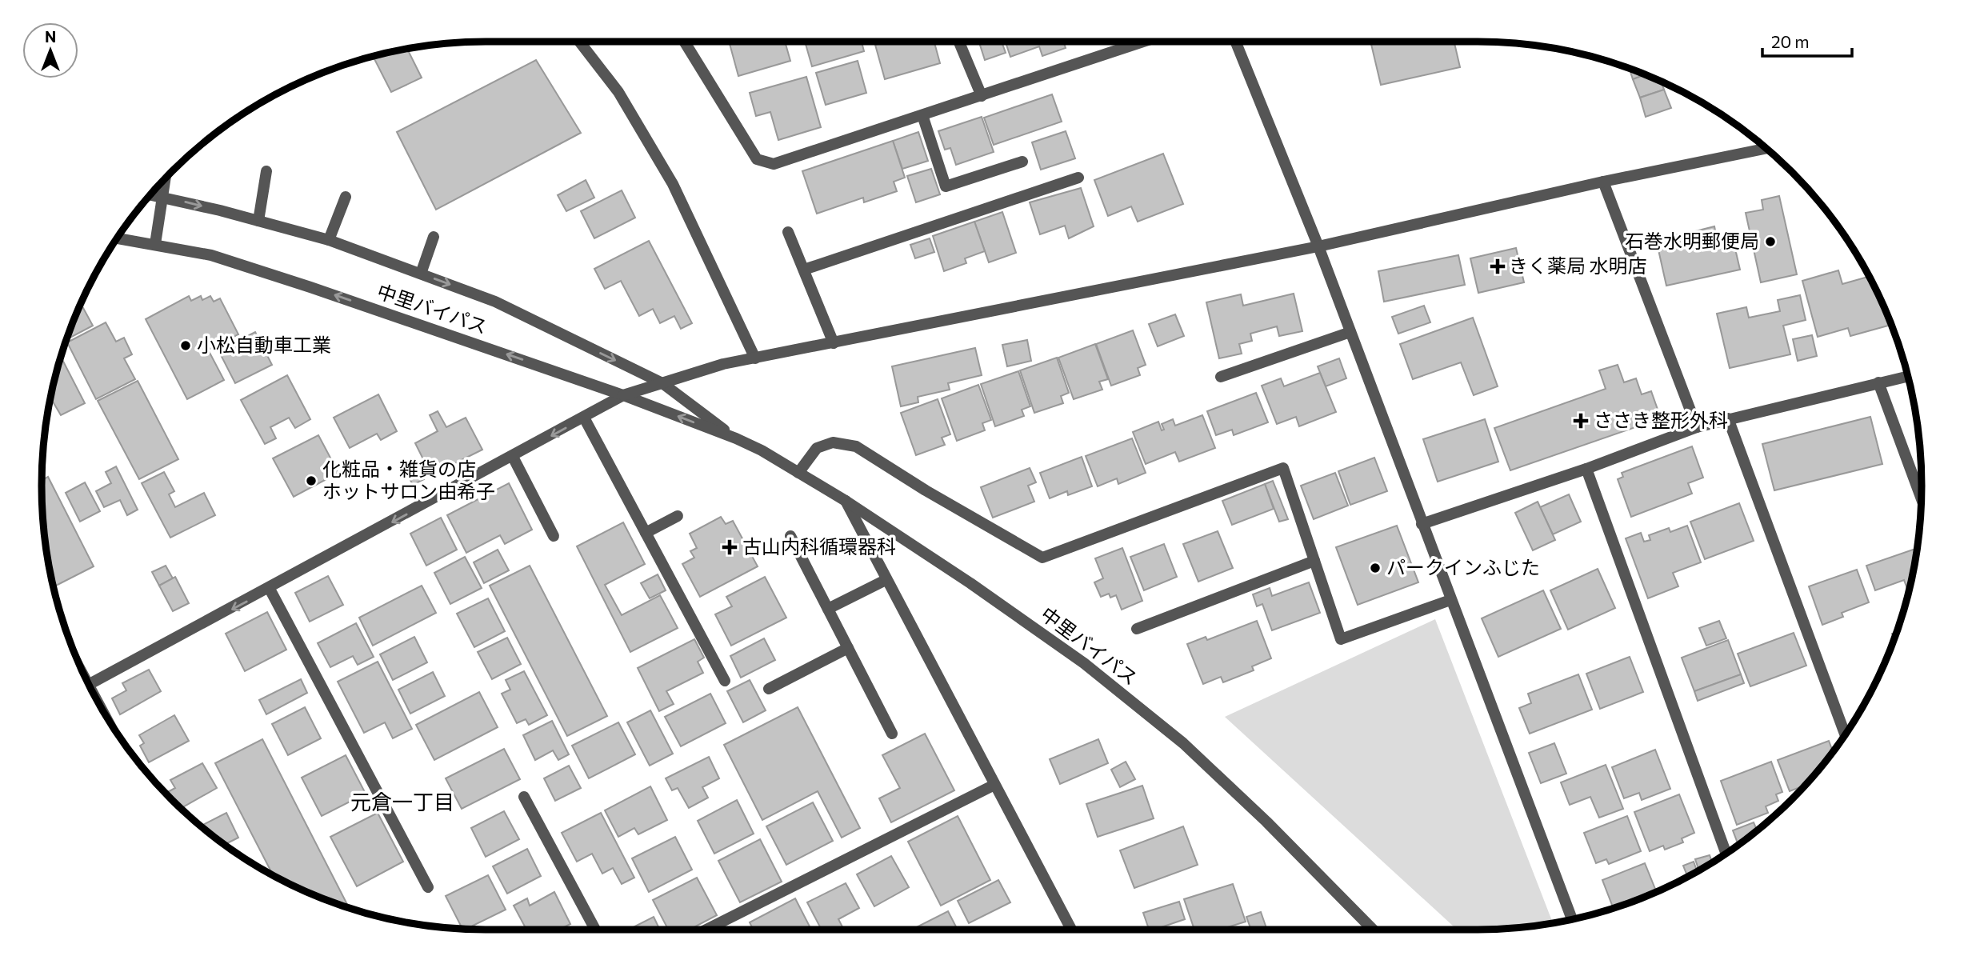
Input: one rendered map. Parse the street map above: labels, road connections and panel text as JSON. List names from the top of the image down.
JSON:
{
  "streets": {
    "street": ["中里バイパス"]
  },
  "districts": ["元倉一丁目"],
  "places": {
    "other": [
      "石巻水明郵便局",
      "小松自動車工業",
      "化粧品・雑貨の店 ホットサロン由希子",
      "パークインふじた"
    ],
    "health": ["きく薬局 水明店", "ささき整形外科", "古山内科循環器科"]
  },
  "scale_bar": "20 m",
  "north": "top"
}
